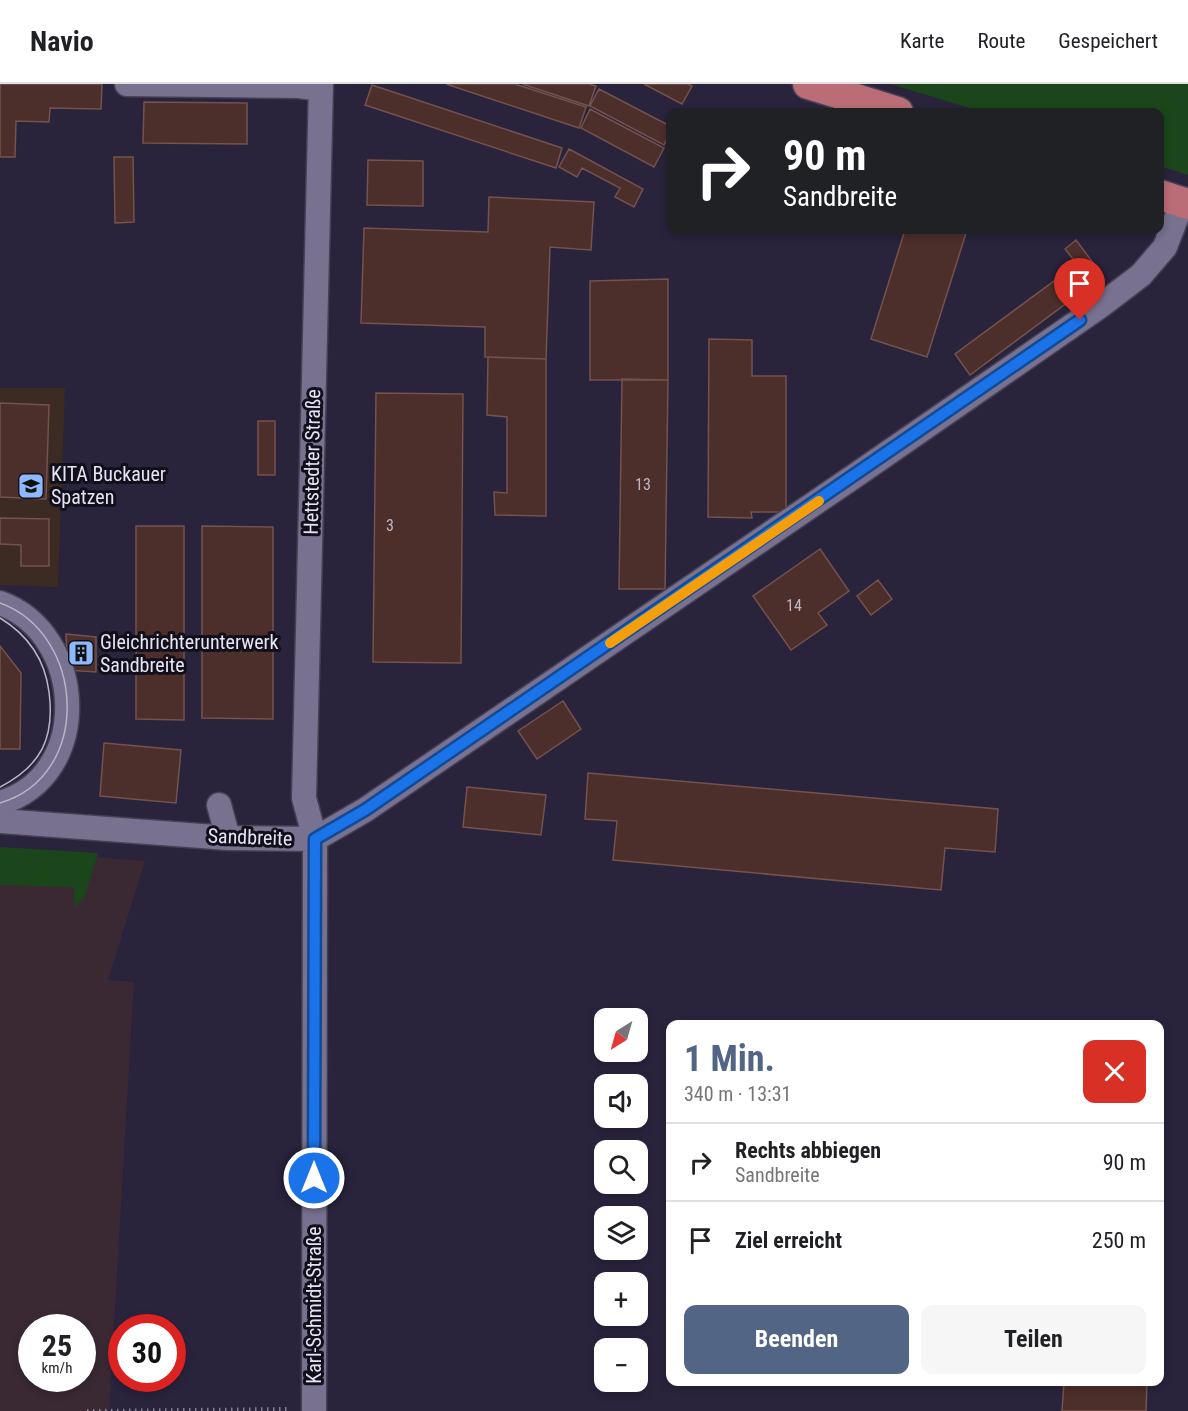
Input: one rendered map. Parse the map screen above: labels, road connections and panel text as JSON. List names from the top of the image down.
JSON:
{
  "streets": {
    "street": ["Hettstedter Straße", "Sandbreite", "Karl-Schmidt-Straße"]
  },
  "crossings": [
    ["Hettstedter Straße", "Sandbreite"],
    ["Hettstedter Straße", "Karl-Schmidt-Straße"],
    ["Sandbreite", "Karl-Schmidt-Straße"]
  ],
  "places": {
    "school or university": ["KITA Buckauer Spatzen"],
    "building": ["Gleichrichterunterwerk Sandbreite"]
  },
  "house_numbers": ["13", "3", "14"],
  "north": "bottom left",
  "page": {
    "header": "Navio",
    "nav": ["Karte", "Route", "Gespeichert"],
    "turn": ["90 m", "Sandbreite"],
    "map_buttons": ["+", "−"],
    "heading": ["1 Min.", "340 m · 13:31"],
    "list": [
      {
        "name": "Rechts abbiegen",
        "note": "Sandbreite",
        "value": "90 m"
      },
      {
        "name": "Ziel erreicht",
        "value": "250 m"
      }
    ],
    "buttons": ["Beenden", "Teilen"],
    "speed": "25 km/h",
    "limit": "30"
  }
}
